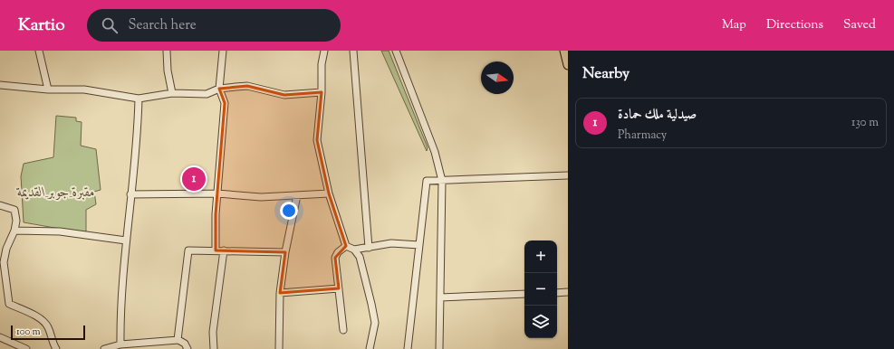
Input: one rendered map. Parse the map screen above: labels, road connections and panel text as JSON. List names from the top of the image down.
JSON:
{
  "parks": ["مقبرة_جوبر_القديمة"],
  "scale_bar": "100 m",
  "north": "right",
  "page": {
    "header": "Kartio",
    "search": "Search here",
    "nav": ["Map", "Directions", "Saved"],
    "heading": "Nearby",
    "list": [
      {
        "mark": "1",
        "name": "صيدلية ملك حمادة",
        "note": "Pharmacy",
        "value": "130 m"
      }
    ],
    "pins": "1",
    "map_buttons": ["+", "−"],
    "scale": "100 m"
  }
}
